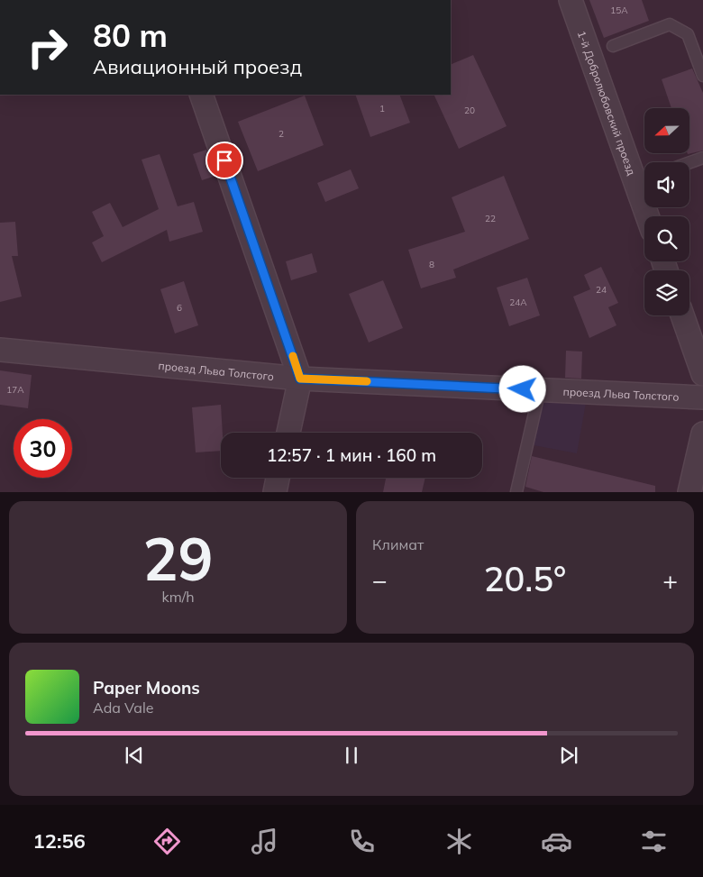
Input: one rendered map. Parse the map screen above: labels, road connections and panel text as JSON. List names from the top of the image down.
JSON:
{
  "streets": {
    "street": ["1-й Добролюбовский проезд", "проезд Льва Толстого"]
  },
  "house_numbers": [
    "15А",
    "1",
    "20",
    "2",
    "22",
    "8",
    "24",
    "24А",
    "6",
    "17А"
  ],
  "north": "left",
  "page": {
    "turn": ["80 m", "Авиационный проезд"],
    "limit": "30",
    "trip": "12:57 · 1 мин · 160 m",
    "tile": [
      ["29", "km/h"],
      "Климат"
    ],
    "heat": ["−", "20.5°", "+"],
    "song": ["Paper Moons", "Ada Vale"],
    "tabs": "12:56"
  }
}
